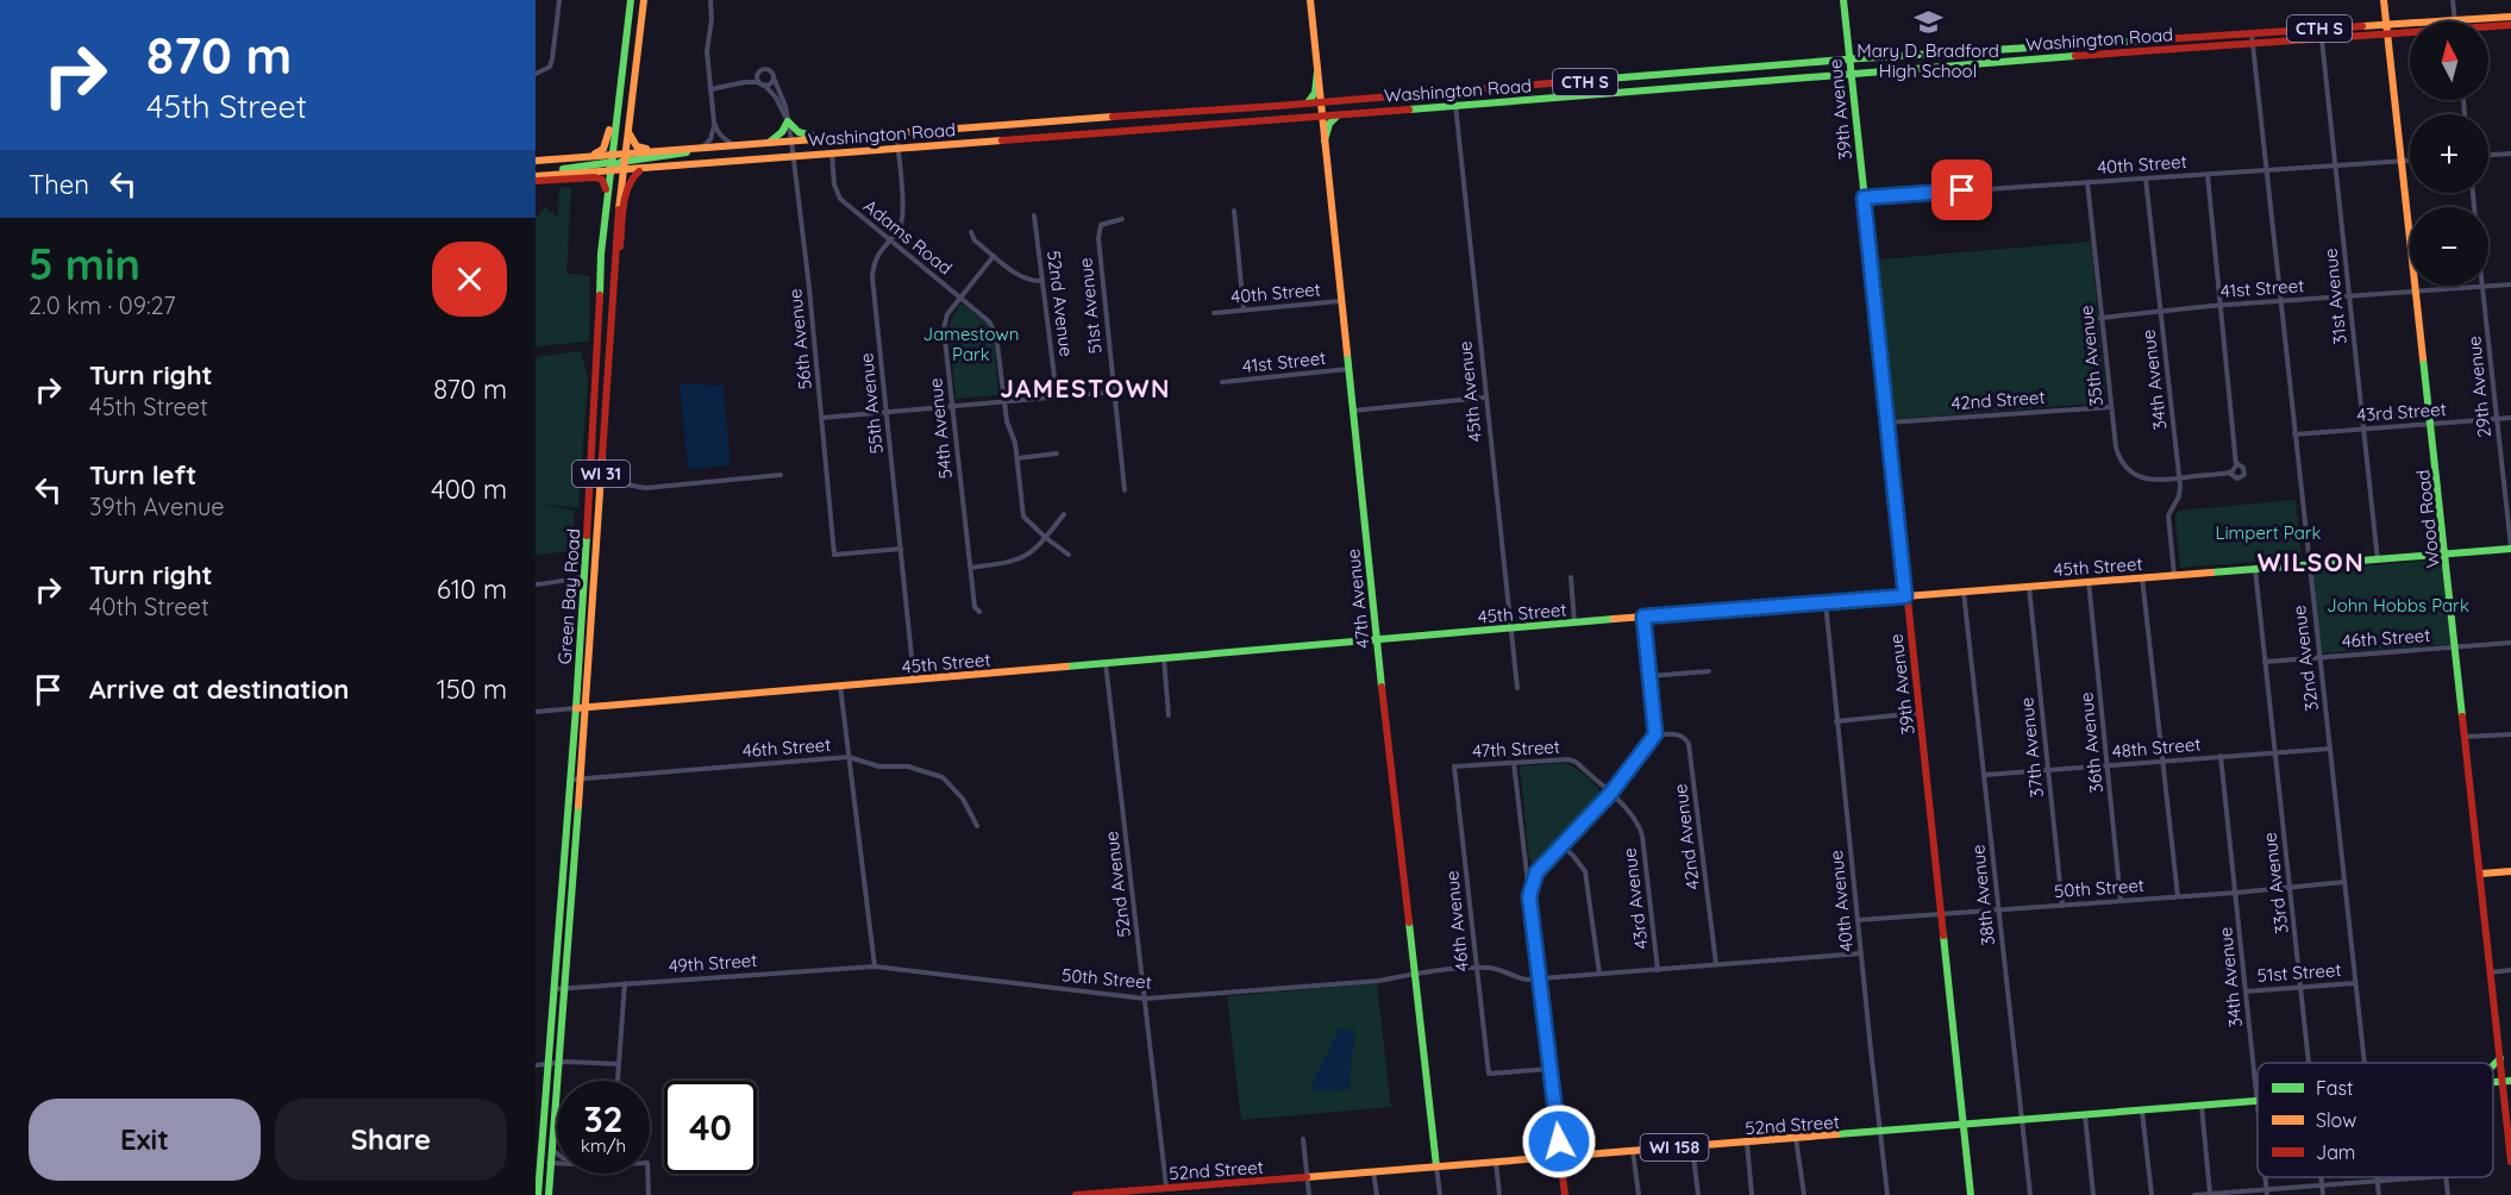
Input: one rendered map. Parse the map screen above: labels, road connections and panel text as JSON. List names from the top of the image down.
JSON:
{
  "streets": {
    "main road": [
      "CTH S",
      "Washington Road",
      "39th Avenue",
      "WI 31",
      "Wood Road",
      "45th Street",
      "Green Bay Road",
      "47th Avenue",
      "52nd Street",
      "WI 158"
    ],
    "street": [
      "40th Street",
      "Adams Road",
      "41st Street",
      "31st Avenue",
      "52nd Avenue",
      "51st Avenue",
      "56th Avenue",
      "35th Avenue",
      "34th Avenue",
      "29th Avenue",
      "45th Avenue",
      "42nd Street",
      "55th Avenue",
      "43rd Street",
      "54th Avenue",
      "46th Street",
      "32nd Avenue",
      "36th Avenue",
      "37th Avenue",
      "48th Street",
      "47th Street",
      "42nd Avenue",
      "33rd Avenue",
      "50th Street",
      "38th Avenue",
      "43rd Avenue",
      "40th Avenue",
      "46th Avenue",
      "49th Street",
      "51st Street"
    ]
  },
  "crossings": [
    ["Washington Road", "39th Avenue"],
    ["Washington Road", "Adams Road"],
    ["Washington Road", "31st Avenue"],
    ["Washington Road", "56th Avenue"],
    ["Washington Road", "45th Avenue"],
    ["Washington Road", "55th Avenue"],
    ["Washington Road", "Wood Road"],
    ["Washington Road", "Green Bay Road"],
    ["Washington Road", "47th Avenue"],
    ["Washington Road", "32nd Avenue"],
    ["39th Avenue", "40th Street"],
    ["39th Avenue", "42nd Street"],
    ["39th Avenue", "45th Street"],
    ["39th Avenue", "50th Street"],
    ["39th Avenue", "52nd Street"],
    ["40th Street", "31st Avenue"],
    ["40th Street", "35th Avenue"],
    ["40th Street", "34th Avenue"],
    ["40th Street", "Wood Road"],
    ["40th Street", "47th Avenue"],
    ["40th Street", "32nd Avenue"],
    ["Adams Road", "55th Avenue"],
    ["Adams Road", "54th Avenue"],
    ["41st Street", "31st Avenue"],
    ["41st Street", "35th Avenue"],
    ["41st Street", "34th Avenue"],
    ["41st Street", "29th Avenue"],
    ["41st Street", "Wood Road"],
    ["41st Street", "47th Avenue"],
    ["41st Street", "32nd Avenue"],
    ["31st Avenue", "43rd Street"],
    ["31st Avenue", "45th Street"],
    ["52nd Avenue", "45th Street"],
    ["52nd Avenue", "50th Street"],
    ["52nd Avenue", "52nd Street"],
    ["56th Avenue", "55th Avenue"],
    ["35th Avenue", "34th Avenue"],
    ["35th Avenue", "42nd Street"],
    ["34th Avenue", "45th Street"],
    ["34th Avenue", "48th Street"],
    ["34th Avenue", "50th Street"],
    ["34th Avenue", "51st Street"],
    ["29th Avenue", "43rd Street"],
    ["29th Avenue", "45th Street"],
    ["45th Avenue", "45th Street"],
    ["55th Avenue", "45th Street"],
    ["43rd Street", "Wood Road"],
    ["43rd Street", "32nd Avenue"],
    ["Wood Road", "45th Street"],
    ["Wood Road", "46th Street"],
    ["Wood Road", "52nd Street"],
    ["45th Street", "Green Bay Road"],
    ["45th Street", "47th Avenue"],
    ["45th Street", "32nd Avenue"],
    ["45th Street", "36th Avenue"],
    ["45th Street", "37th Avenue"],
    ["45th Street", "33rd Avenue"],
    ["45th Street", "38th Avenue"],
    ["45th Street", "40th Avenue"],
    ["Green Bay Road", "46th Street"],
    ["Green Bay Road", "49th Street"],
    ["47th Avenue", "50th Street"],
    ["47th Avenue", "52nd Street"],
    ["46th Street", "32nd Avenue"],
    ["46th Street", "33rd Avenue"],
    ["32nd Avenue", "48th Street"],
    ["32nd Avenue", "50th Street"],
    ["32nd Avenue", "51st Street"],
    ["36th Avenue", "48th Street"],
    ["36th Avenue", "50th Street"],
    ["37th Avenue", "48th Street"],
    ["37th Avenue", "50th Street"],
    ["48th Street", "33rd Avenue"],
    ["48th Street", "38th Avenue"],
    ["47th Street", "43rd Avenue"],
    ["47th Street", "46th Avenue"],
    ["33rd Avenue", "50th Street"],
    ["33rd Avenue", "51st Street"],
    ["50th Street", "38th Avenue"],
    ["50th Street", "40th Avenue"],
    ["50th Street", "49th Street"],
    ["38th Avenue", "52nd Street"],
    ["40th Avenue", "52nd Street"]
  ],
  "districts": ["JAMESTOWN", "WILSON"],
  "parks": ["Jamestown Park", "Limpert Park", "John Hobbs Park"],
  "places": {
    "school or university": ["Mary D. Bradford High School"]
  },
  "legend": ["Fast", "Slow", "Jam"],
  "north": "top",
  "page": {
    "turn": ["870 m", "45th Street"],
    "map_buttons": ["+", "−"],
    "then": "Then",
    "heading": ["5 min", "2.0 km · 09:27"],
    "list": [
      {
        "name": "Turn right",
        "note": "45th Street",
        "value": "870 m"
      },
      {
        "name": "Turn left",
        "note": "39th Avenue",
        "value": "400 m"
      },
      {
        "name": "Turn right",
        "note": "40th Street",
        "value": "610 m"
      },
      {
        "name": "Arrive at destination",
        "value": "150 m"
      }
    ],
    "speed": "32 km/h",
    "limit": "40",
    "buttons": ["Exit", "Share"]
  }
}
